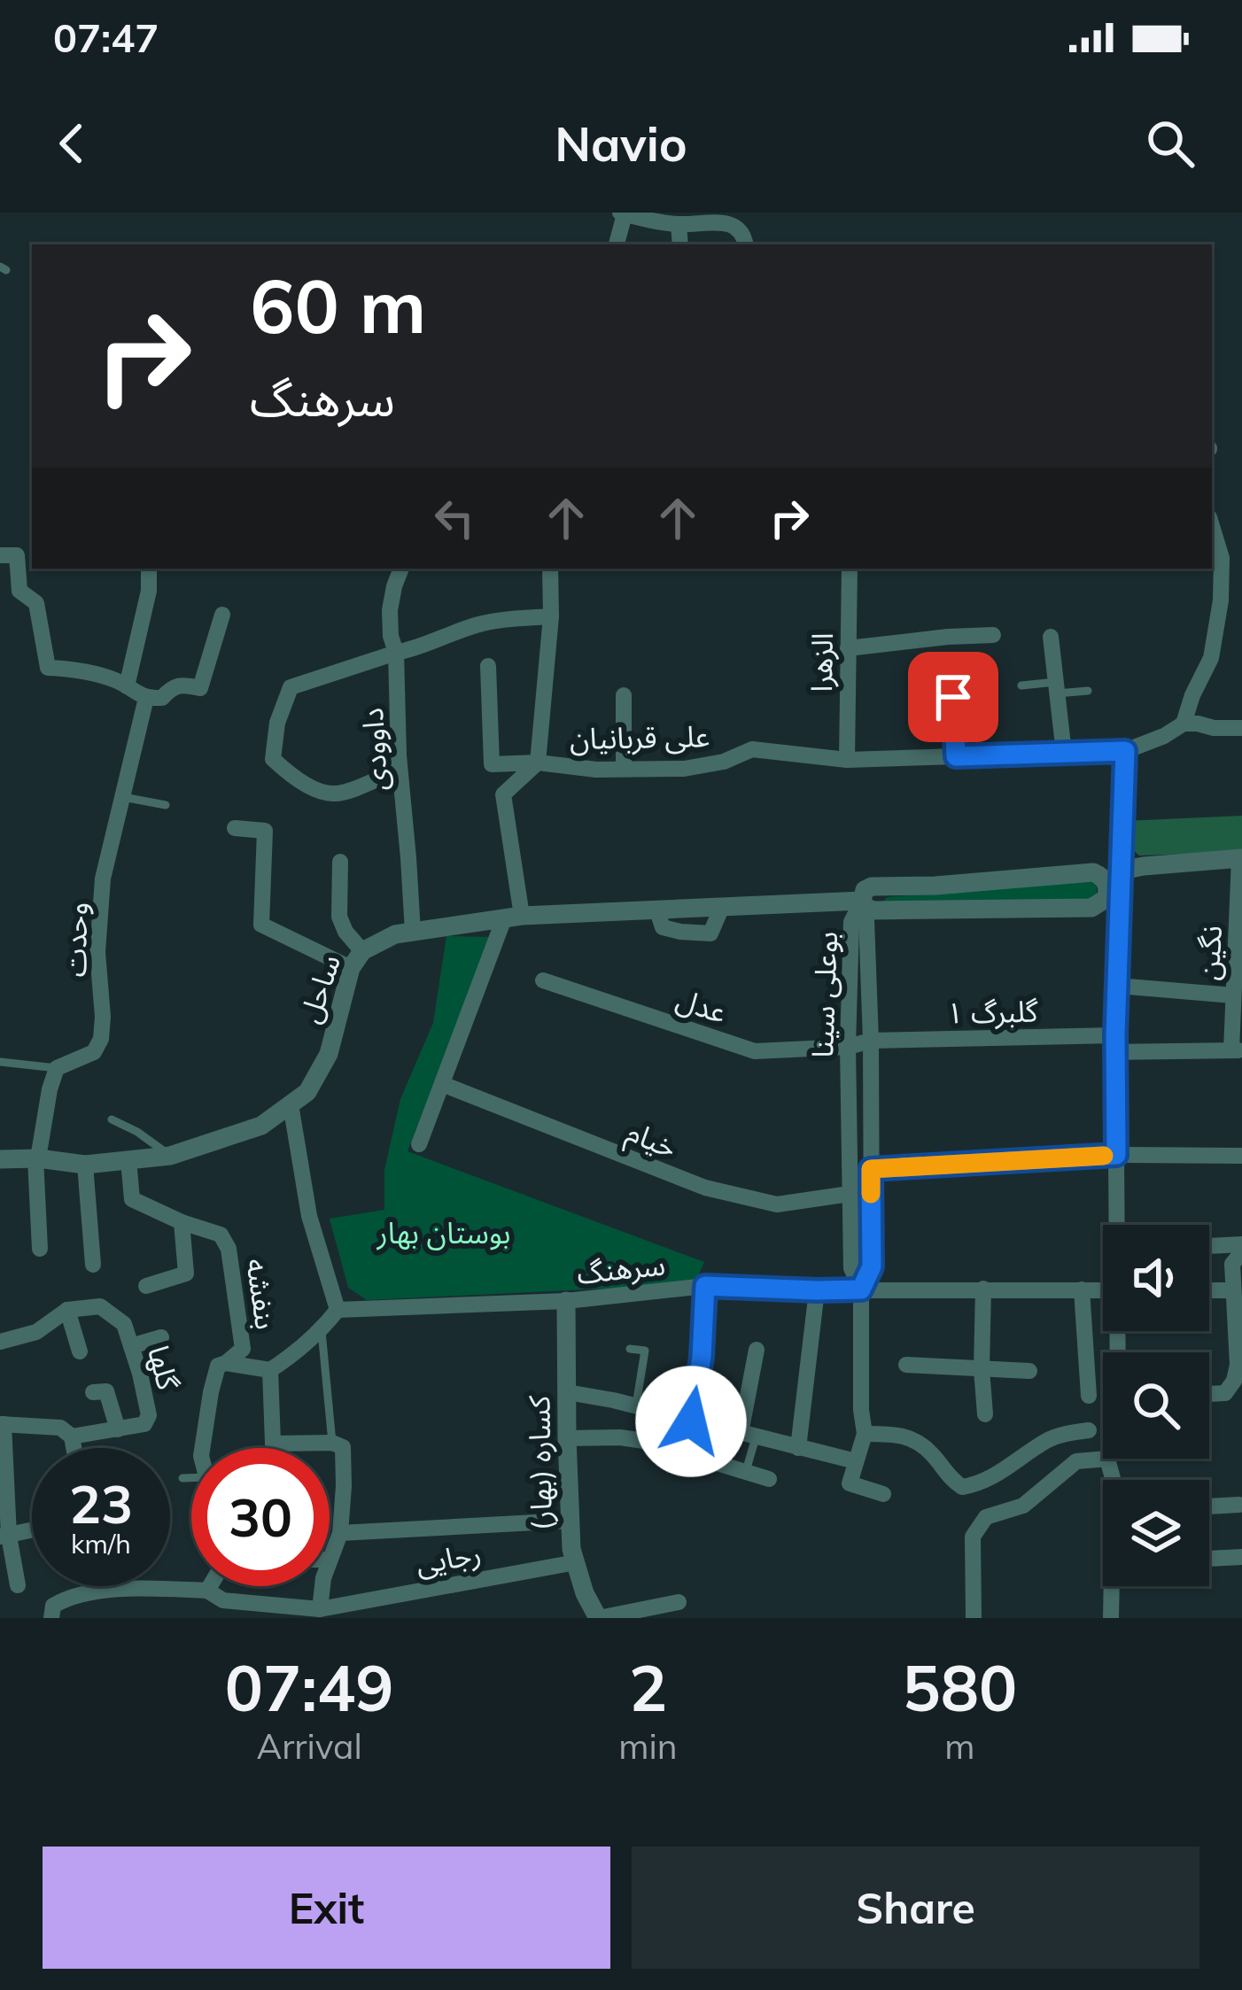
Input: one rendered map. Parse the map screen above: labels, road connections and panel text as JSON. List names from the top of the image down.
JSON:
{
  "streets": {
    "street": [
      "الزهرا",
      "علی قربانیان",
      "داوودی",
      "وحدت",
      "نگین",
      "ساحل",
      "بوعلی سینا",
      "عدل",
      "گلبرگ ۱",
      "خیام",
      "سرهنگ",
      "بنفشه",
      "گلها",
      "کساره (بهار)",
      "رجایی"
    ]
  },
  "crossings": [
    ["الزهرا", "علی قربانیان"],
    ["داوودی", "ساحل"],
    ["نگین", "ساحل"],
    ["نگین", "گلبرگ ۱"],
    ["ساحل", "بوعلی سینا"],
    ["ساحل", "بنفشه"],
    ["بوعلی سینا", "عدل"],
    ["بوعلی سینا", "گلبرگ ۱"],
    ["بوعلی سینا", "خیام"],
    ["بوعلی سینا", "سرهنگ"],
    ["عدل", "گلبرگ ۱"],
    ["سرهنگ", "کساره (بهار)"],
    ["کساره (بهار)", "رجایی"]
  ],
  "parks": ["بوستان بهار"],
  "page": {
    "status": "07:47",
    "header": "Navio",
    "turn": ["60 m", "سرهنگ"],
    "speed": "23 km/h",
    "limit": "30",
    "eta": [
      "07:49",
      "Arrival",
      "2",
      "min",
      "580",
      "m"
    ],
    "buttons": ["Exit", "Share"]
  }
}
